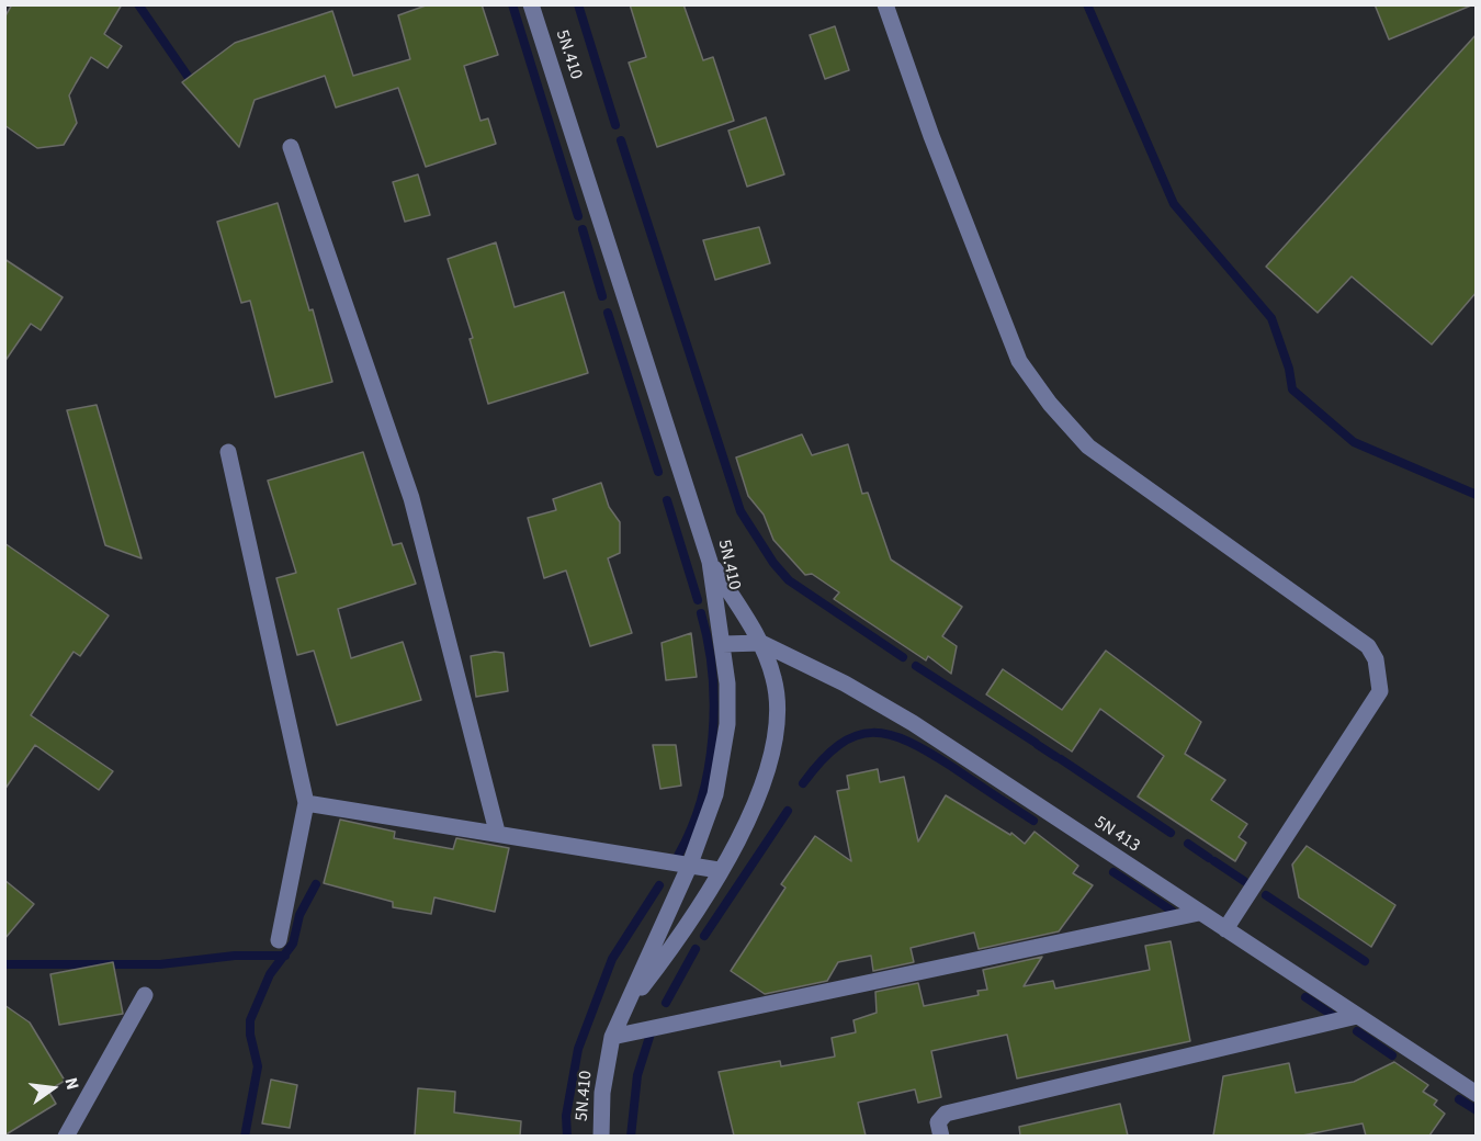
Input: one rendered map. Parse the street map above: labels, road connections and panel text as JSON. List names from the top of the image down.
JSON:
{
  "streets": {
    "street": ["5N.410", "5N 413"]
  },
  "crossings": [
    ["5N.410", "5N 413"]
  ],
  "north": "right"
}
